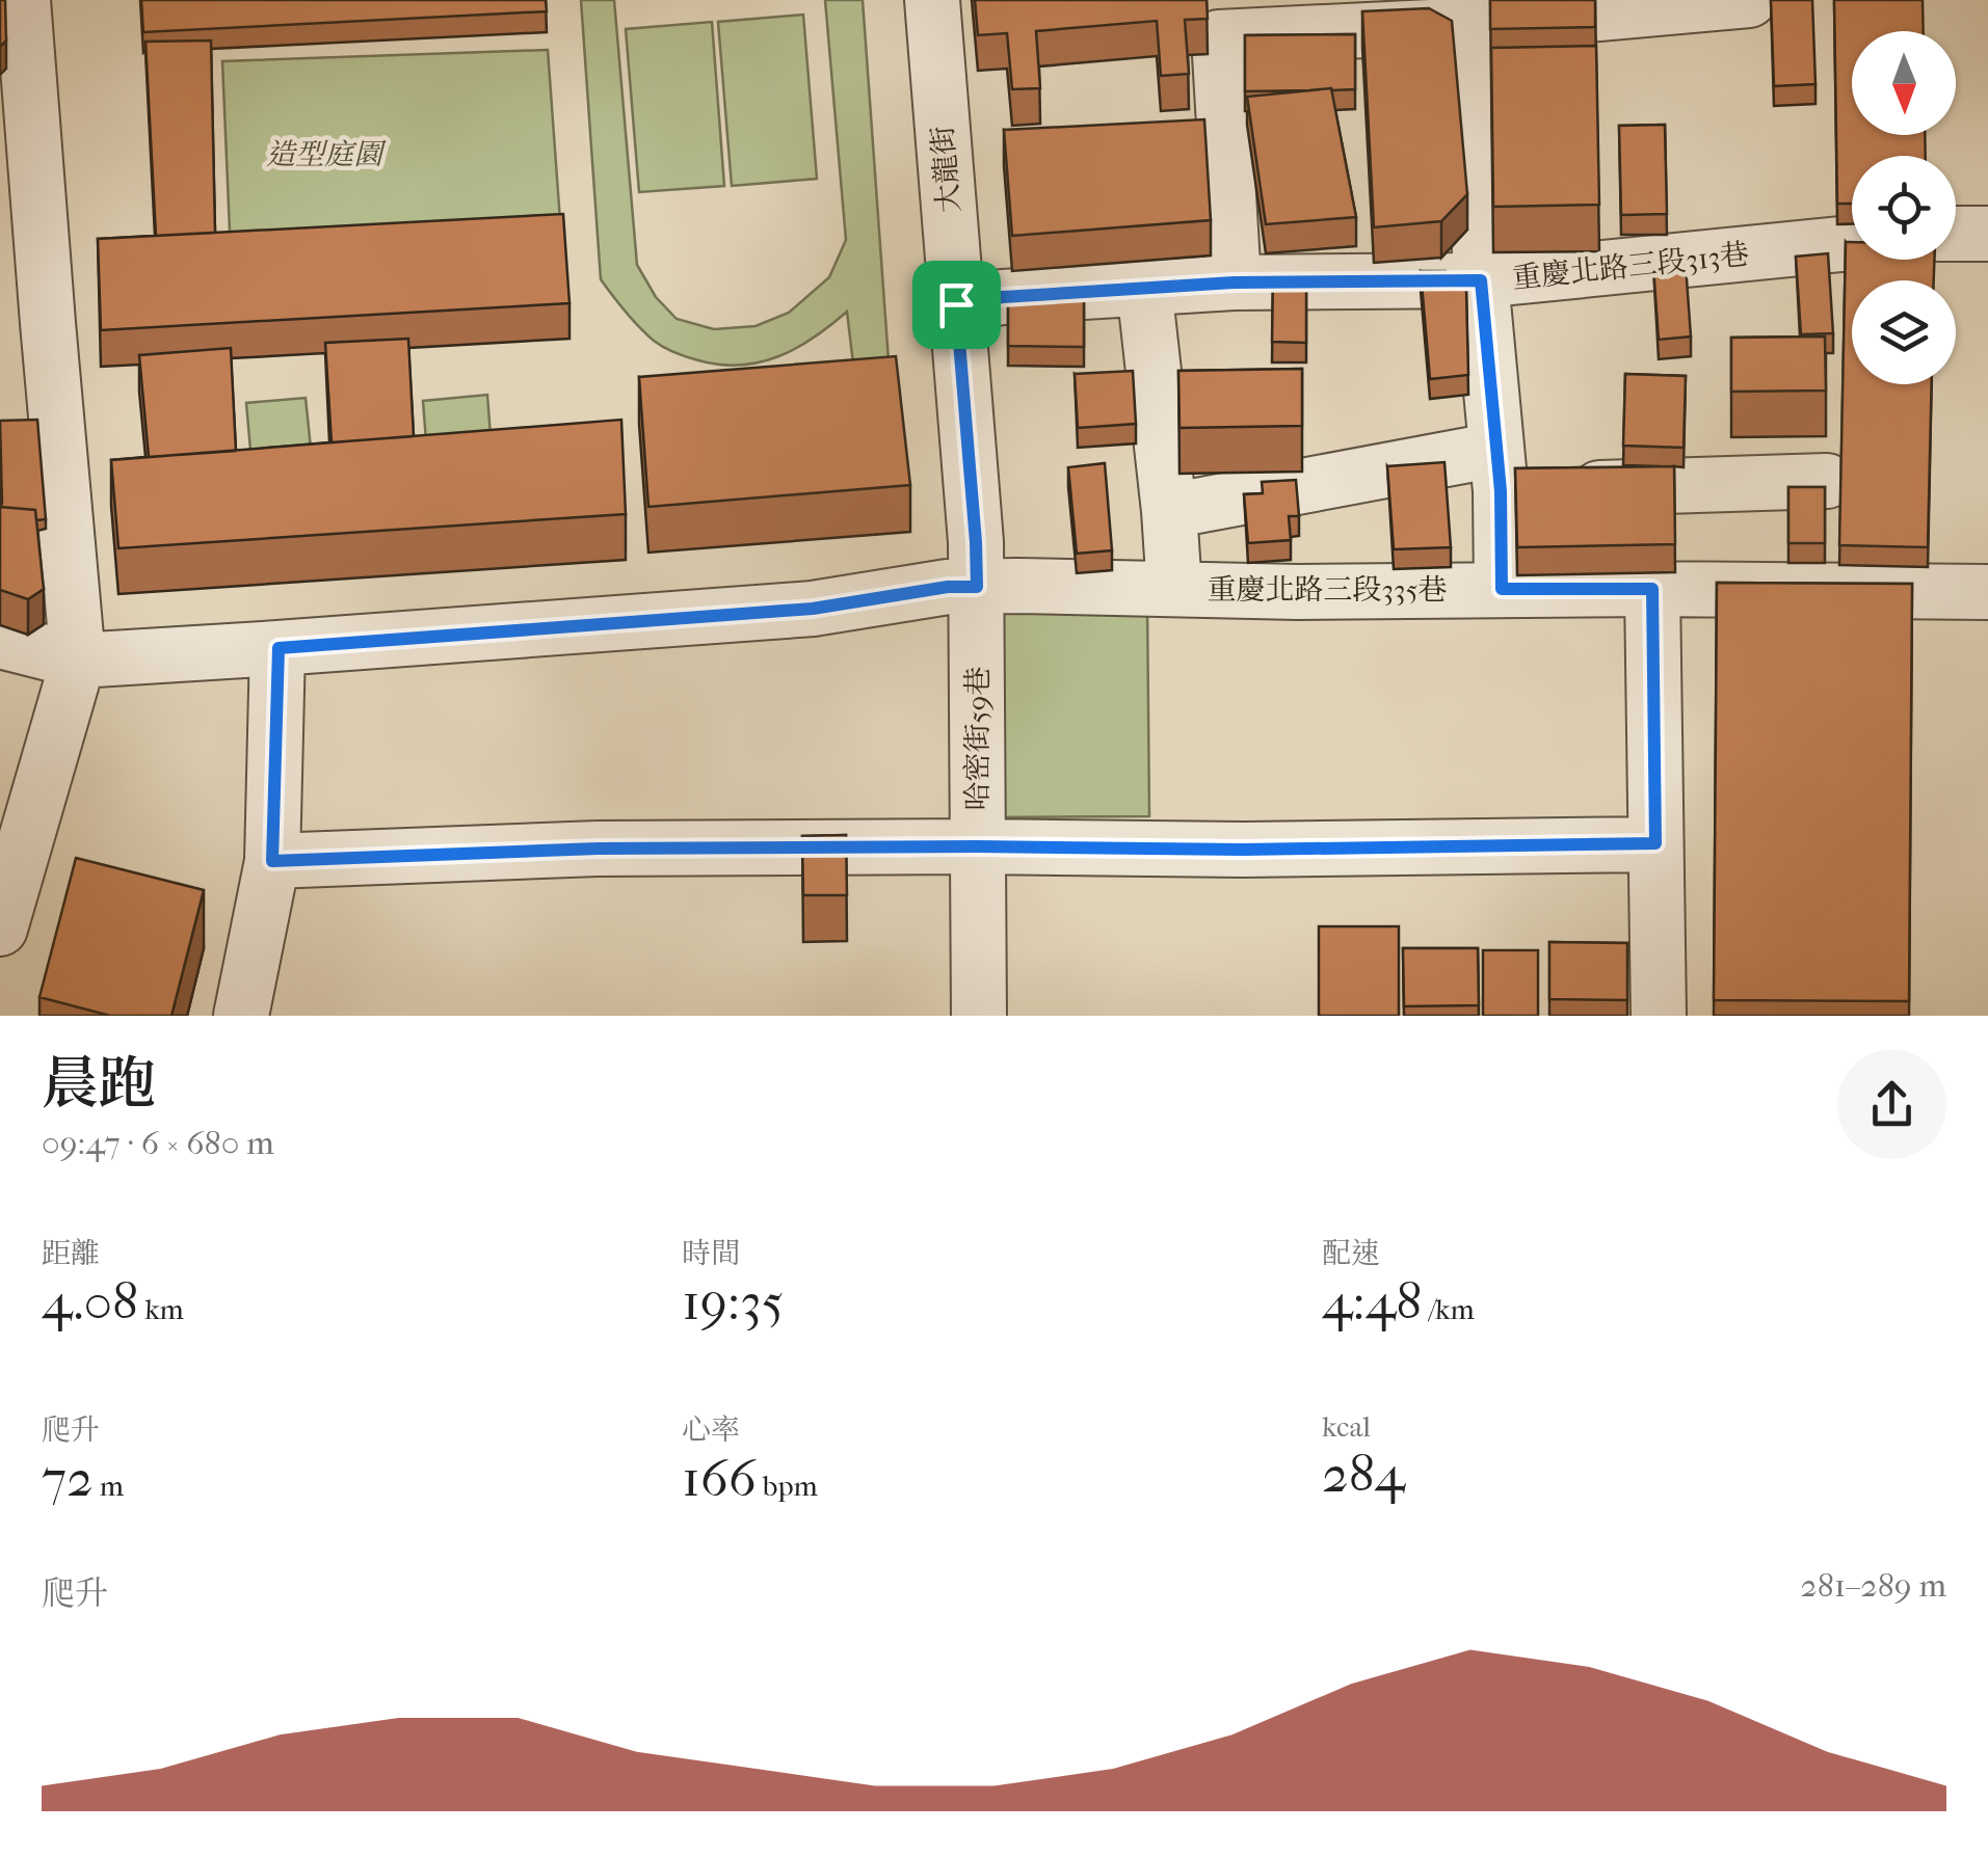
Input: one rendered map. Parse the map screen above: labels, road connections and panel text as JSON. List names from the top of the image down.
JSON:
{
  "streets": {
    "street": [
      "大龍街",
      "重慶北路三段313巷",
      "重慶北路三段335巷",
      "哈密街59巷"
    ]
  },
  "crossings": [
    ["大龍街", "重慶北路三段313巷"],
    ["大龍街", "重慶北路三段335巷"],
    ["大龍街", "哈密街59巷"],
    ["重慶北路三段335巷", "哈密街59巷"]
  ],
  "parks": ["造型庭園"],
  "north": "bottom",
  "page": {
    "heading": ["晨跑", "09:47 · 6 × 680 m"],
    "stats": [
      ["距離", "4.08 km"],
      ["時間", "19:35"],
      ["配速", "4:48 /km"],
      ["爬升", "72 m"],
      ["心率", "166 bpm"],
      ["kcal", "284"]
    ],
    "chart": ["爬升", "281–289 m"]
  }
}
